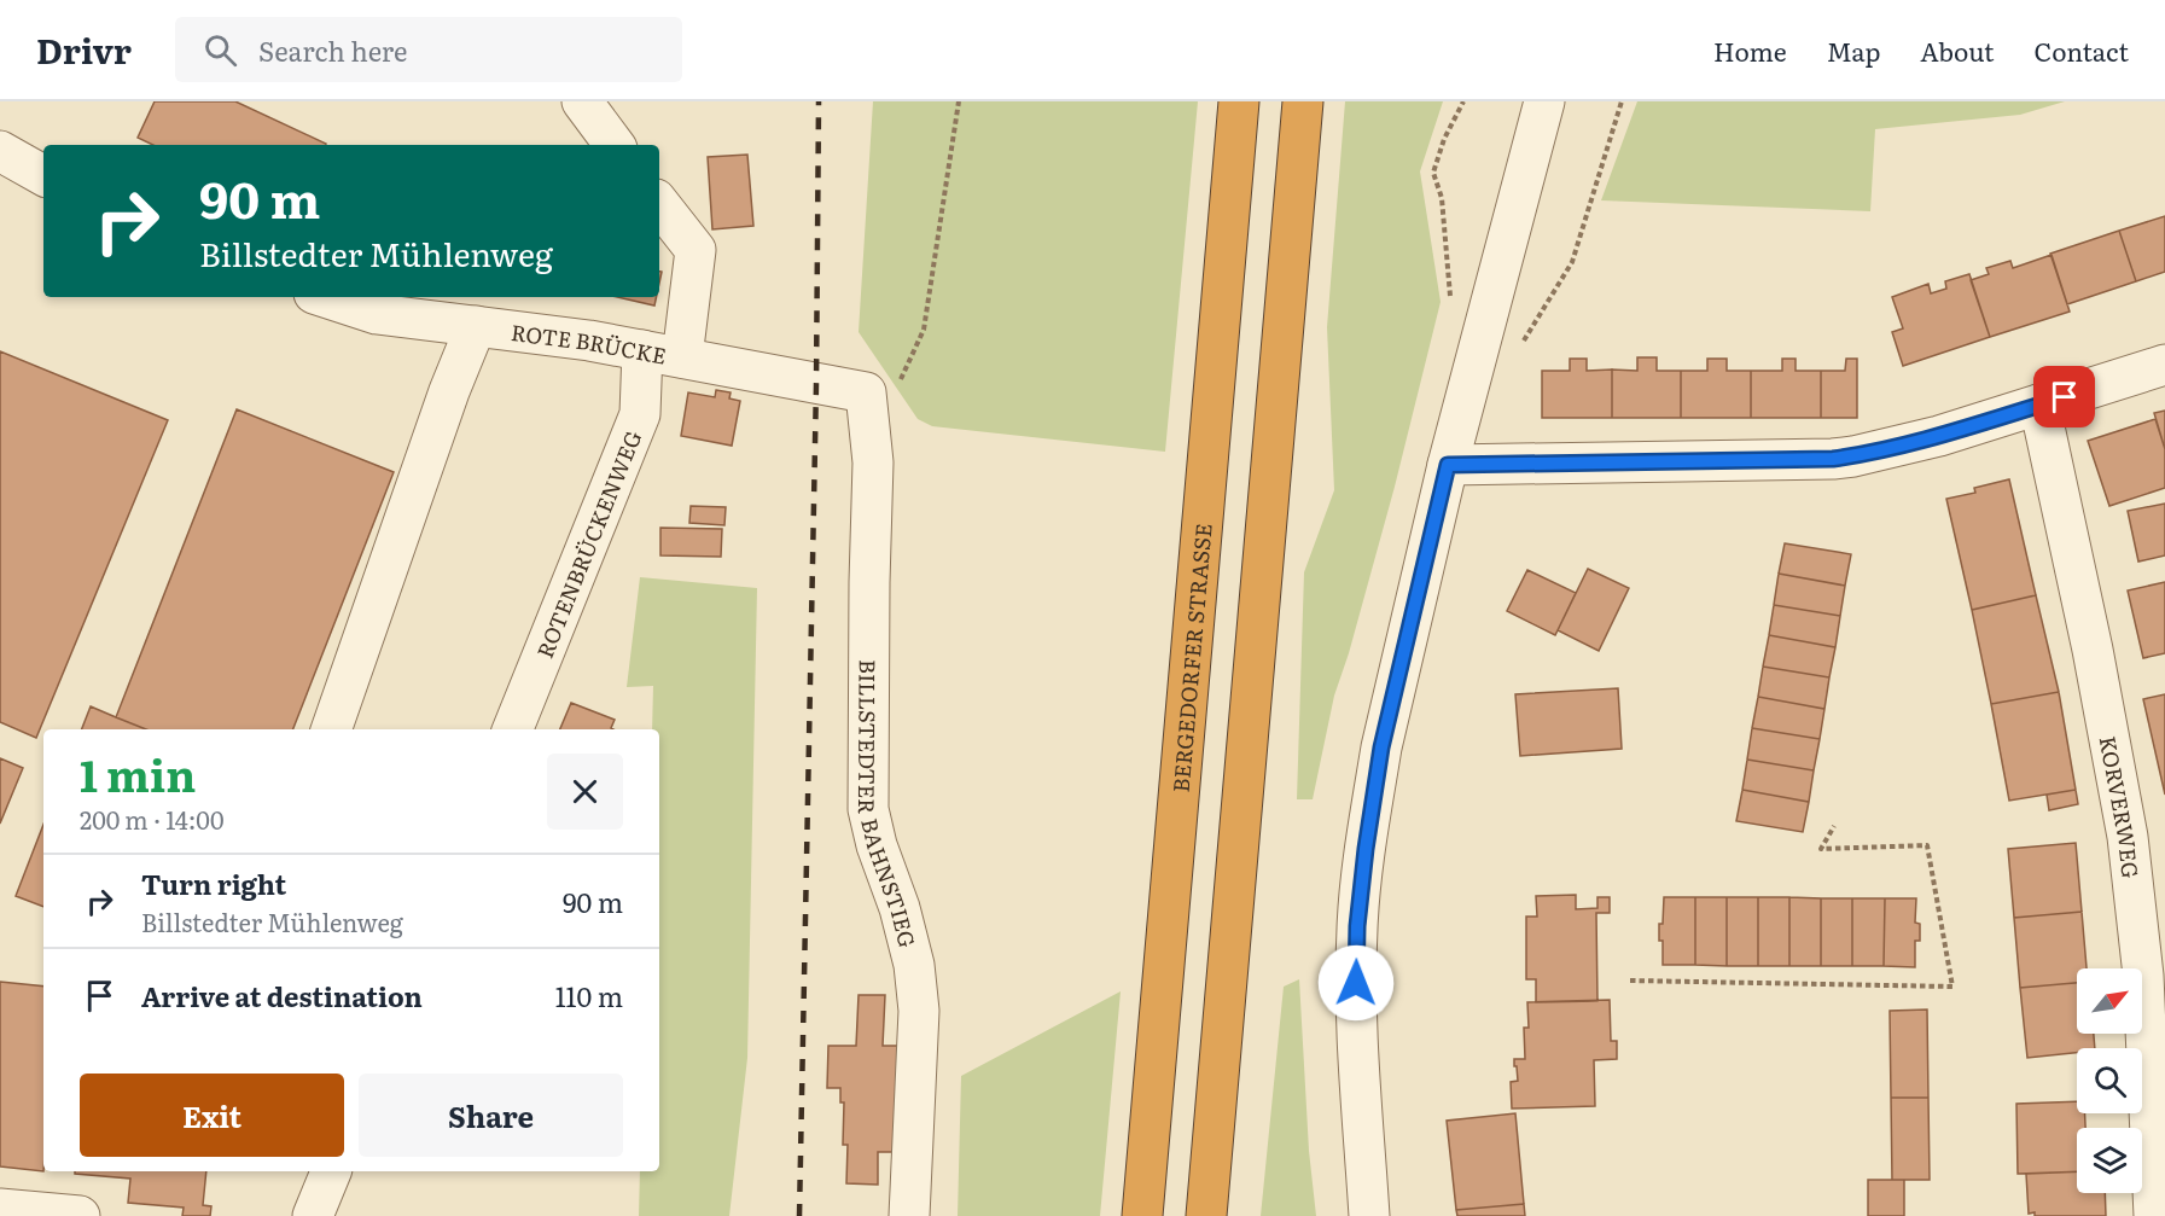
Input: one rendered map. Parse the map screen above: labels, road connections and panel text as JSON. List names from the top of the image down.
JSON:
{
  "streets": {
    "highway": ["BERGEDORFER STRASSE"],
    "street": [
      "ROTE BRÜCKE",
      "ROTENBRÜCKENWEG",
      "BILLSTEDTER BAHNSTIEG",
      "KORVERWEG"
    ]
  },
  "crossings": [
    ["ROTE BRÜCKE", "ROTENBRÜCKENWEG"],
    ["ROTE BRÜCKE", "BILLSTEDTER BAHNSTIEG"]
  ],
  "north": "top right",
  "page": {
    "header": "Drivr",
    "search": "Search here",
    "nav": [
      "Home",
      "Map",
      "About",
      "Contact"
    ],
    "turn": ["90 m", "Billstedter Mühlenweg"],
    "heading": ["1 min", "200 m · 14:00"],
    "list": [
      {
        "name": "Turn right",
        "note": "Billstedter Mühlenweg",
        "value": "90 m"
      },
      {
        "name": "Arrive at destination",
        "value": "110 m"
      }
    ],
    "buttons": ["Exit", "Share"]
  }
}
